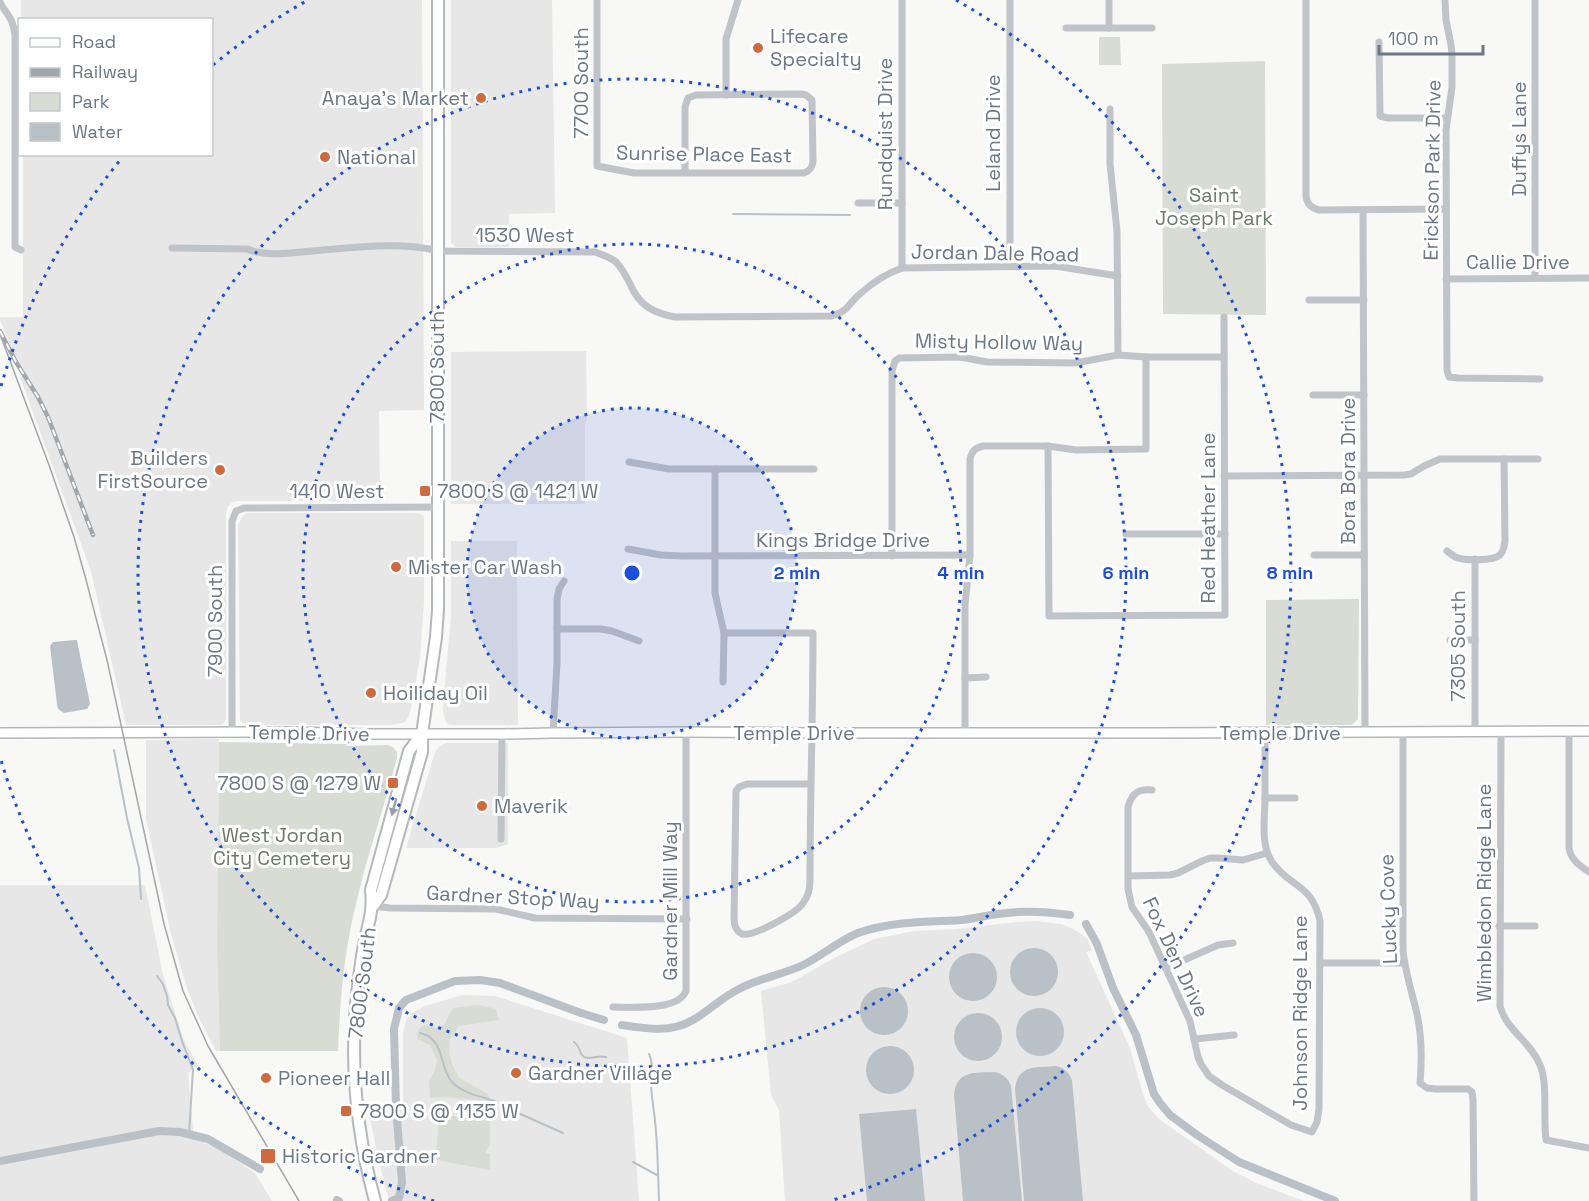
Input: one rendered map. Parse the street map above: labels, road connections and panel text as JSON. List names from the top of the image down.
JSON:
{
  "streets": {
    "main road": ["7800 South"],
    "street": [
      "7700 South",
      "Leland Drive",
      "Rundquist Drive",
      "Duffys Lane",
      "Sunrise Place East",
      "Erickson Park Drive",
      "1530 West",
      "Jordan Dale Road",
      "Callie Drive",
      "Misty Hollow Way",
      "Bora Bora Drive",
      "1410 West",
      "Red Heather Lane",
      "Kings Bridge Drive",
      "7900 South",
      "7305 South",
      "Temple Drive",
      "Wimbledon Ridge Lane",
      "Gardner Stop Way",
      "Gardner Mill Way",
      "Lucky Cove",
      "Fox Den Drive",
      "Johnson Ridge Lane"
    ]
  },
  "crossings": [
    ["7700 South", "Sunrise Place East"],
    ["Leland Drive", "Jordan Dale Road"],
    ["Rundquist Drive", "Jordan Dale Road"],
    ["Duffys Lane", "Callie Drive"],
    ["Erickson Park Drive", "Callie Drive"],
    ["1530 West", "Jordan Dale Road"],
    ["1530 West", "7800 South"],
    ["Misty Hollow Way", "Kings Bridge Drive"],
    ["7800 South", "1410 West"],
    ["7800 South", "Temple Drive"],
    ["7800 South", "Gardner Stop Way"],
    ["Bora Bora Drive", "Temple Drive"],
    ["1410 West", "7900 South"],
    ["7900 South", "Temple Drive"],
    ["7305 South", "Temple Drive"],
    ["Temple Drive", "Wimbledon Ridge Lane"],
    ["Temple Drive", "Gardner Mill Way"],
    ["Temple Drive", "Lucky Cove"],
    ["Gardner Stop Way", "Gardner Mill Way"],
    ["Fox Den Drive", "Johnson Ridge Lane"]
  ],
  "parks": ["Saint Joseph Park", "West Jordan City Cemetery"],
  "places": {
    "other": [
      "Lifecare Specialty",
      "Anaya's Market",
      "National",
      "Builders FirstSource",
      "Mister Car Wash",
      "Hoiliday Oil",
      "Maverik",
      "Gardner Village",
      "Pioneer Hall"
    ],
    "transit": [
      "7800 S @ 1421 W",
      "7800 S @ 1279 W",
      "7800 S @ 1135 W",
      "Historic Gardner"
    ]
  },
  "legend": [
    "Road",
    "Railway",
    "Park",
    "Water"
  ],
  "scale_bar": "100 m",
  "rings": [
    "2 min",
    "4 min",
    "6 min",
    "8 min"
  ]
}
